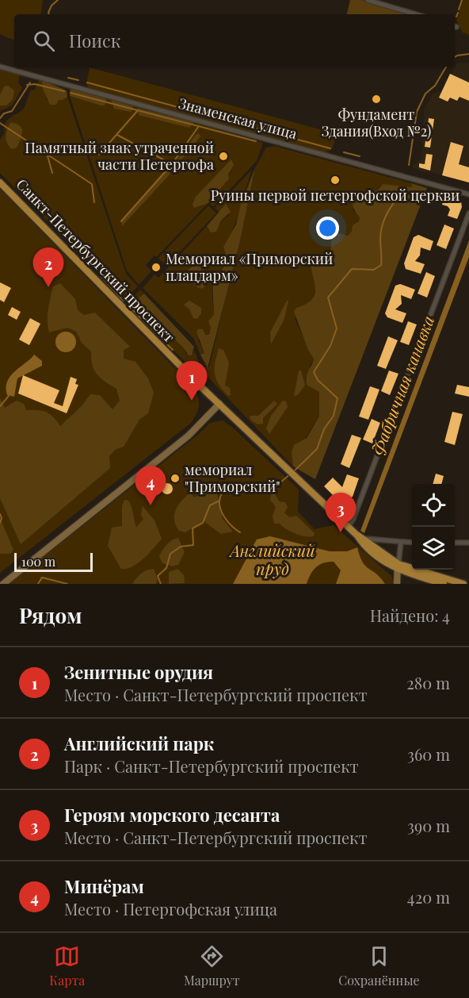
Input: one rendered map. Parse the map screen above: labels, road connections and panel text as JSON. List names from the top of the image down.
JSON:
{
  "streets": {
    "main road": ["Санкт-Петербургский проспект"],
    "street": ["Знаменская улица"]
  },
  "water": ["Фабричная канавка", "Английский пруд"],
  "places": [
    "Фундамент Здания(Вход №2)",
    "Памятный знак утраченной части Петергофа",
    "Руины первой петергофской церкви",
    "Мемориал «Приморский плацдарм»",
    "мемориал \"Приморский\""
  ],
  "scale_bar": "100 m",
  "page": {
    "search": "Поиск",
    "pins": [
      "2",
      "1",
      "4",
      "3"
    ],
    "scale": "100 m",
    "heading": ["Рядом", "Найдено: 4"],
    "list": [
      {
        "mark": "1",
        "name": "Зенитные орудия",
        "note": "Место · Санкт-Петербургский проспект",
        "value": "280 m"
      },
      {
        "mark": "2",
        "name": "Английский парк",
        "note": "Парк · Санкт-Петербургский проспект",
        "value": "360 m"
      },
      {
        "mark": "3",
        "name": "Героям морского десанта",
        "note": "Место · Санкт-Петербургский проспект",
        "value": "390 m"
      },
      {
        "mark": "4",
        "name": "Минёрам",
        "note": "Место · Петергофская улица",
        "value": "420 m"
      }
    ],
    "nav": ["Карта", "Маршрут", "Сохранённые"]
  }
}
